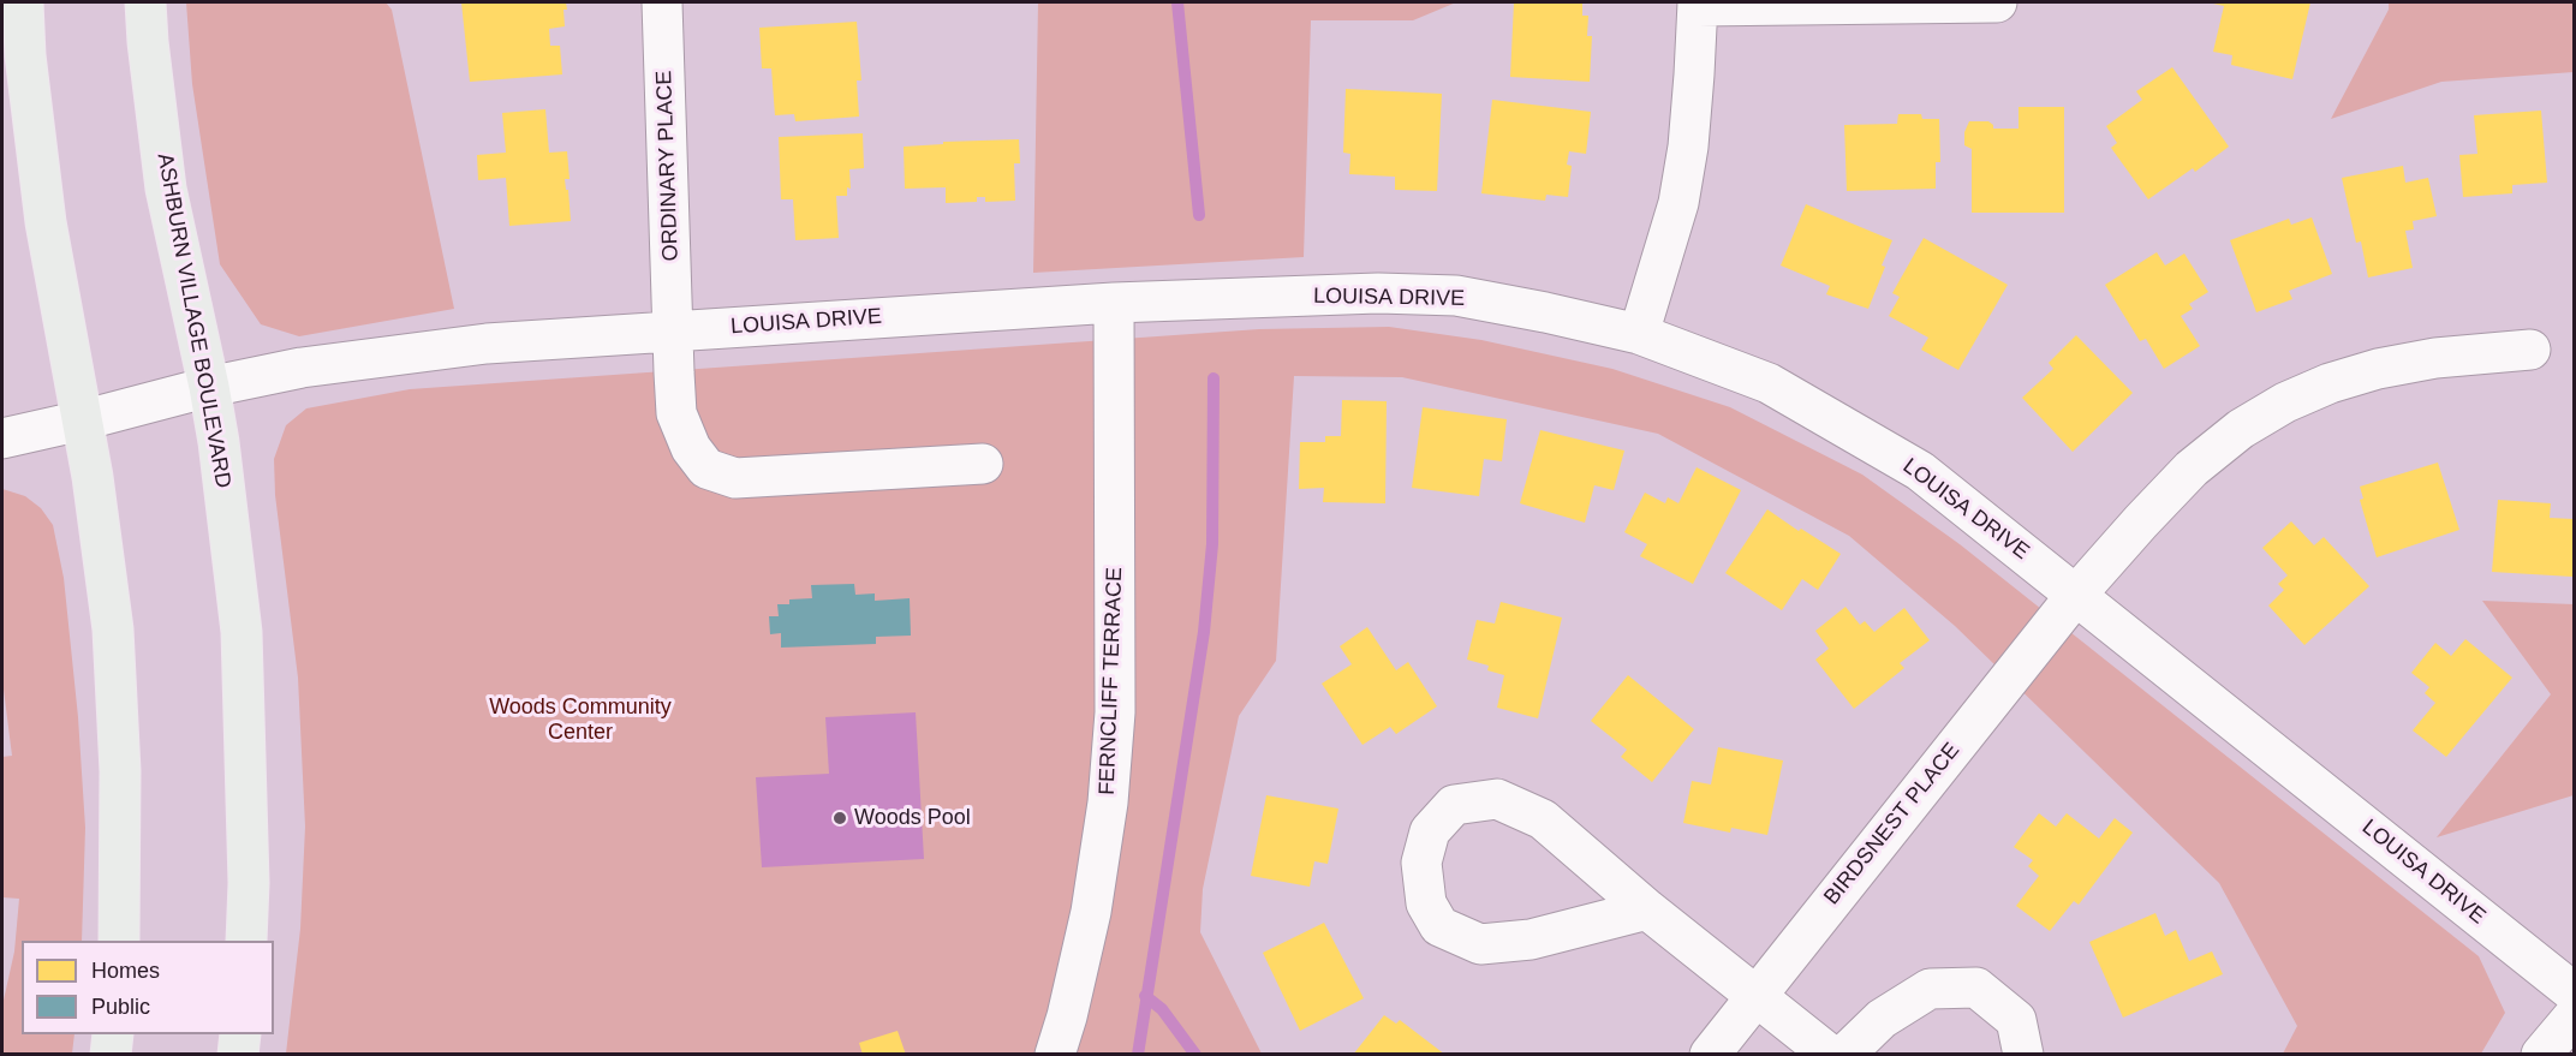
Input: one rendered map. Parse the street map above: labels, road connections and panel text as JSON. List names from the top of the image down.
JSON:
{
  "streets": {
    "main road": ["ASHBURN VILLAGE BOULEVARD"],
    "street": [
      "ORDINARY PLACE",
      "LOUISA DRIVE",
      "FERNCLIFF TERRACE",
      "BIRDSNEST PLACE"
    ]
  },
  "crossings": [
    ["ORDINARY PLACE", "LOUISA DRIVE"],
    ["LOUISA DRIVE", "ASHBURN VILLAGE BOULEVARD"],
    ["LOUISA DRIVE", "FERNCLIFF TERRACE"],
    ["LOUISA DRIVE", "BIRDSNEST PLACE"]
  ],
  "parks": ["Woods Community Center"],
  "places": ["Woods Pool"],
  "legend": ["Homes", "Public"]
}
